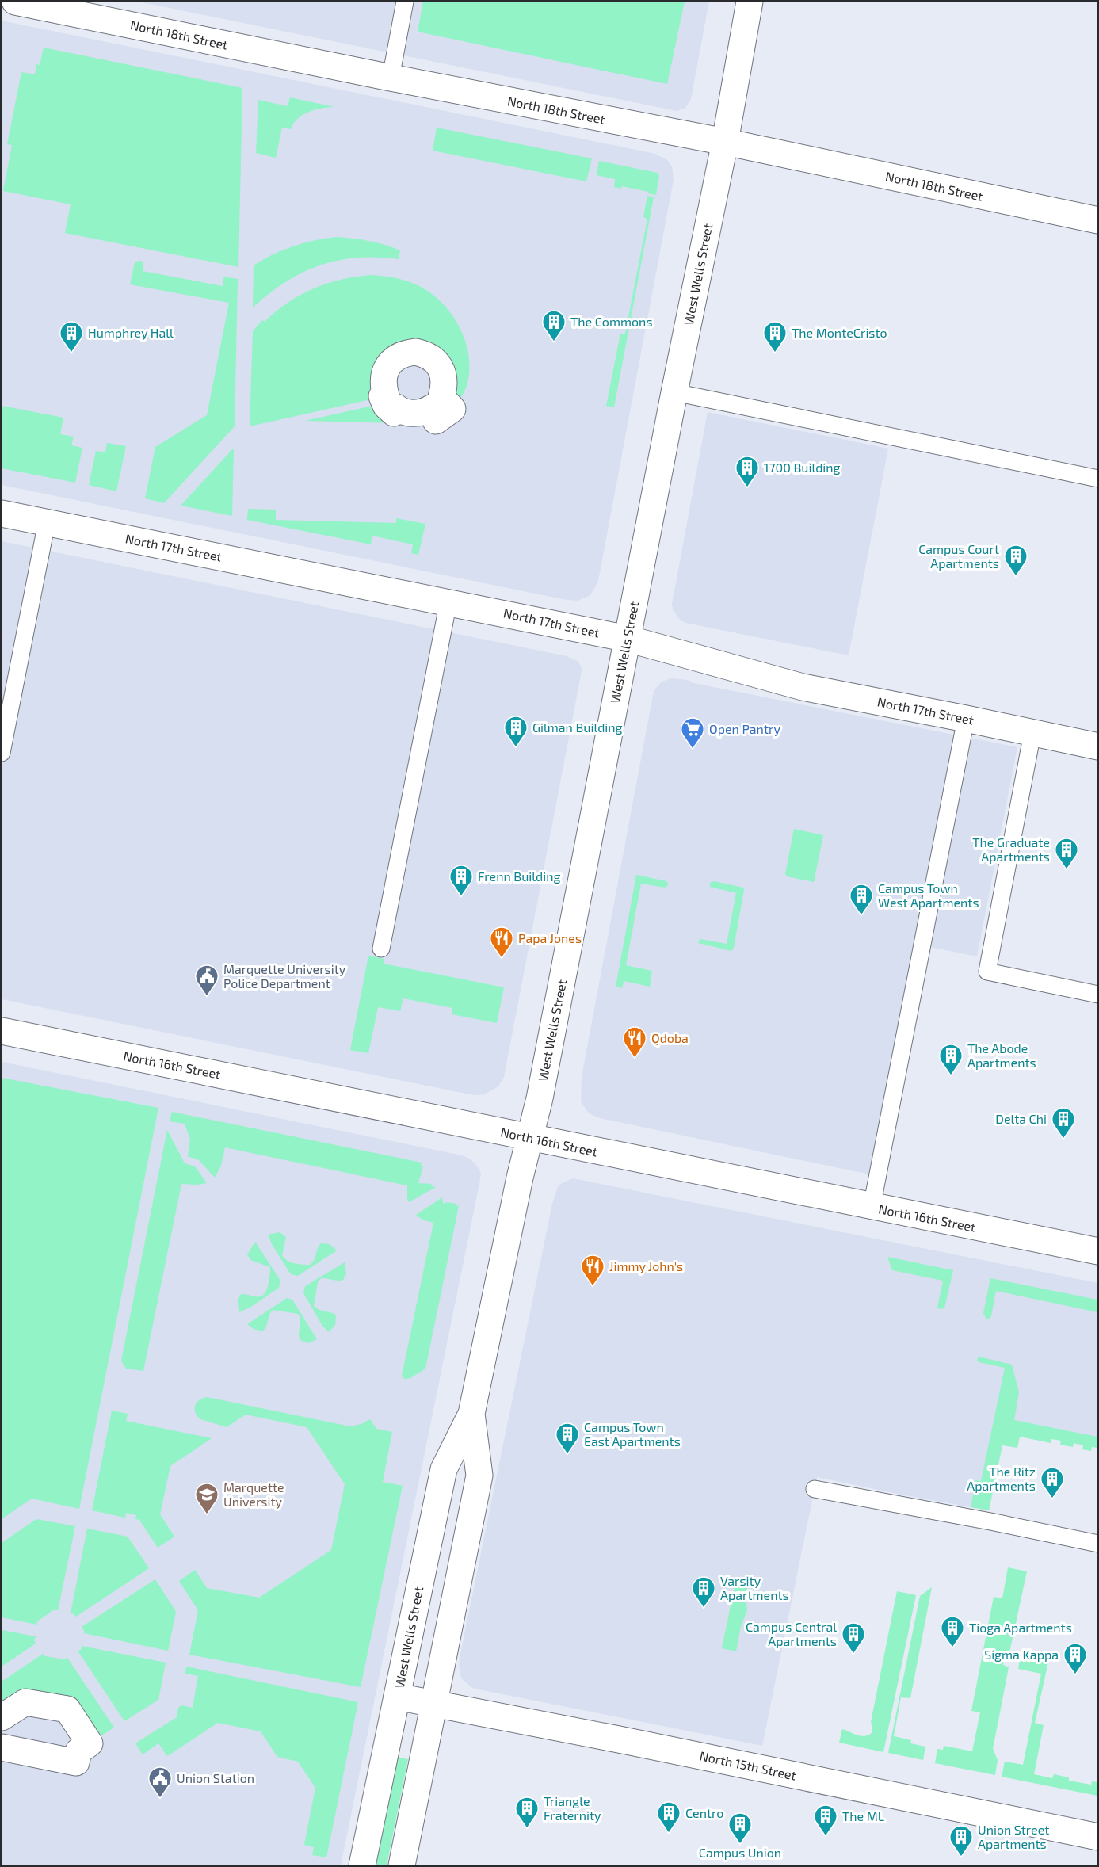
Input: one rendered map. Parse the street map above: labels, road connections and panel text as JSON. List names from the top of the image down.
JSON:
{
  "streets": {
    "street": [
      "North 18th Street",
      "West Wells Street",
      "North 17th Street",
      "North 16th Street",
      "North 15th Street"
    ]
  },
  "crossings": [
    ["North 18th Street", "West Wells Street"],
    ["West Wells Street", "North 17th Street"],
    ["West Wells Street", "North 16th Street"],
    ["West Wells Street", "North 15th Street"]
  ],
  "places": {
    "building": [
      "The Commons",
      "Humphrey Hall",
      "The MonteCristo",
      "1700 Building",
      "Campus Court Apartments",
      "Gilman Building",
      "The Graduate Apartments",
      "Frenn Building",
      "Campus Town West Apartments",
      "The Abode Apartments",
      "Delta Chi",
      "Campus Town East Apartments",
      "The Ritz Apartments",
      "Varsity Apartments",
      "Tioga Apartments",
      "Campus Central Apartments",
      "Sigma Kappa",
      "Triangle Fraternity",
      "Centro",
      "The ML",
      "Campus Union",
      "Union Street Apartments"
    ],
    "supermarket": ["Open Pantry"],
    "restaurant": ["Papa Jones", "Qdoba", "Jimmy John's"],
    "public building": ["Marquette University Police Department", "Union Station"],
    "school or university": ["Marquette University"]
  }
}
